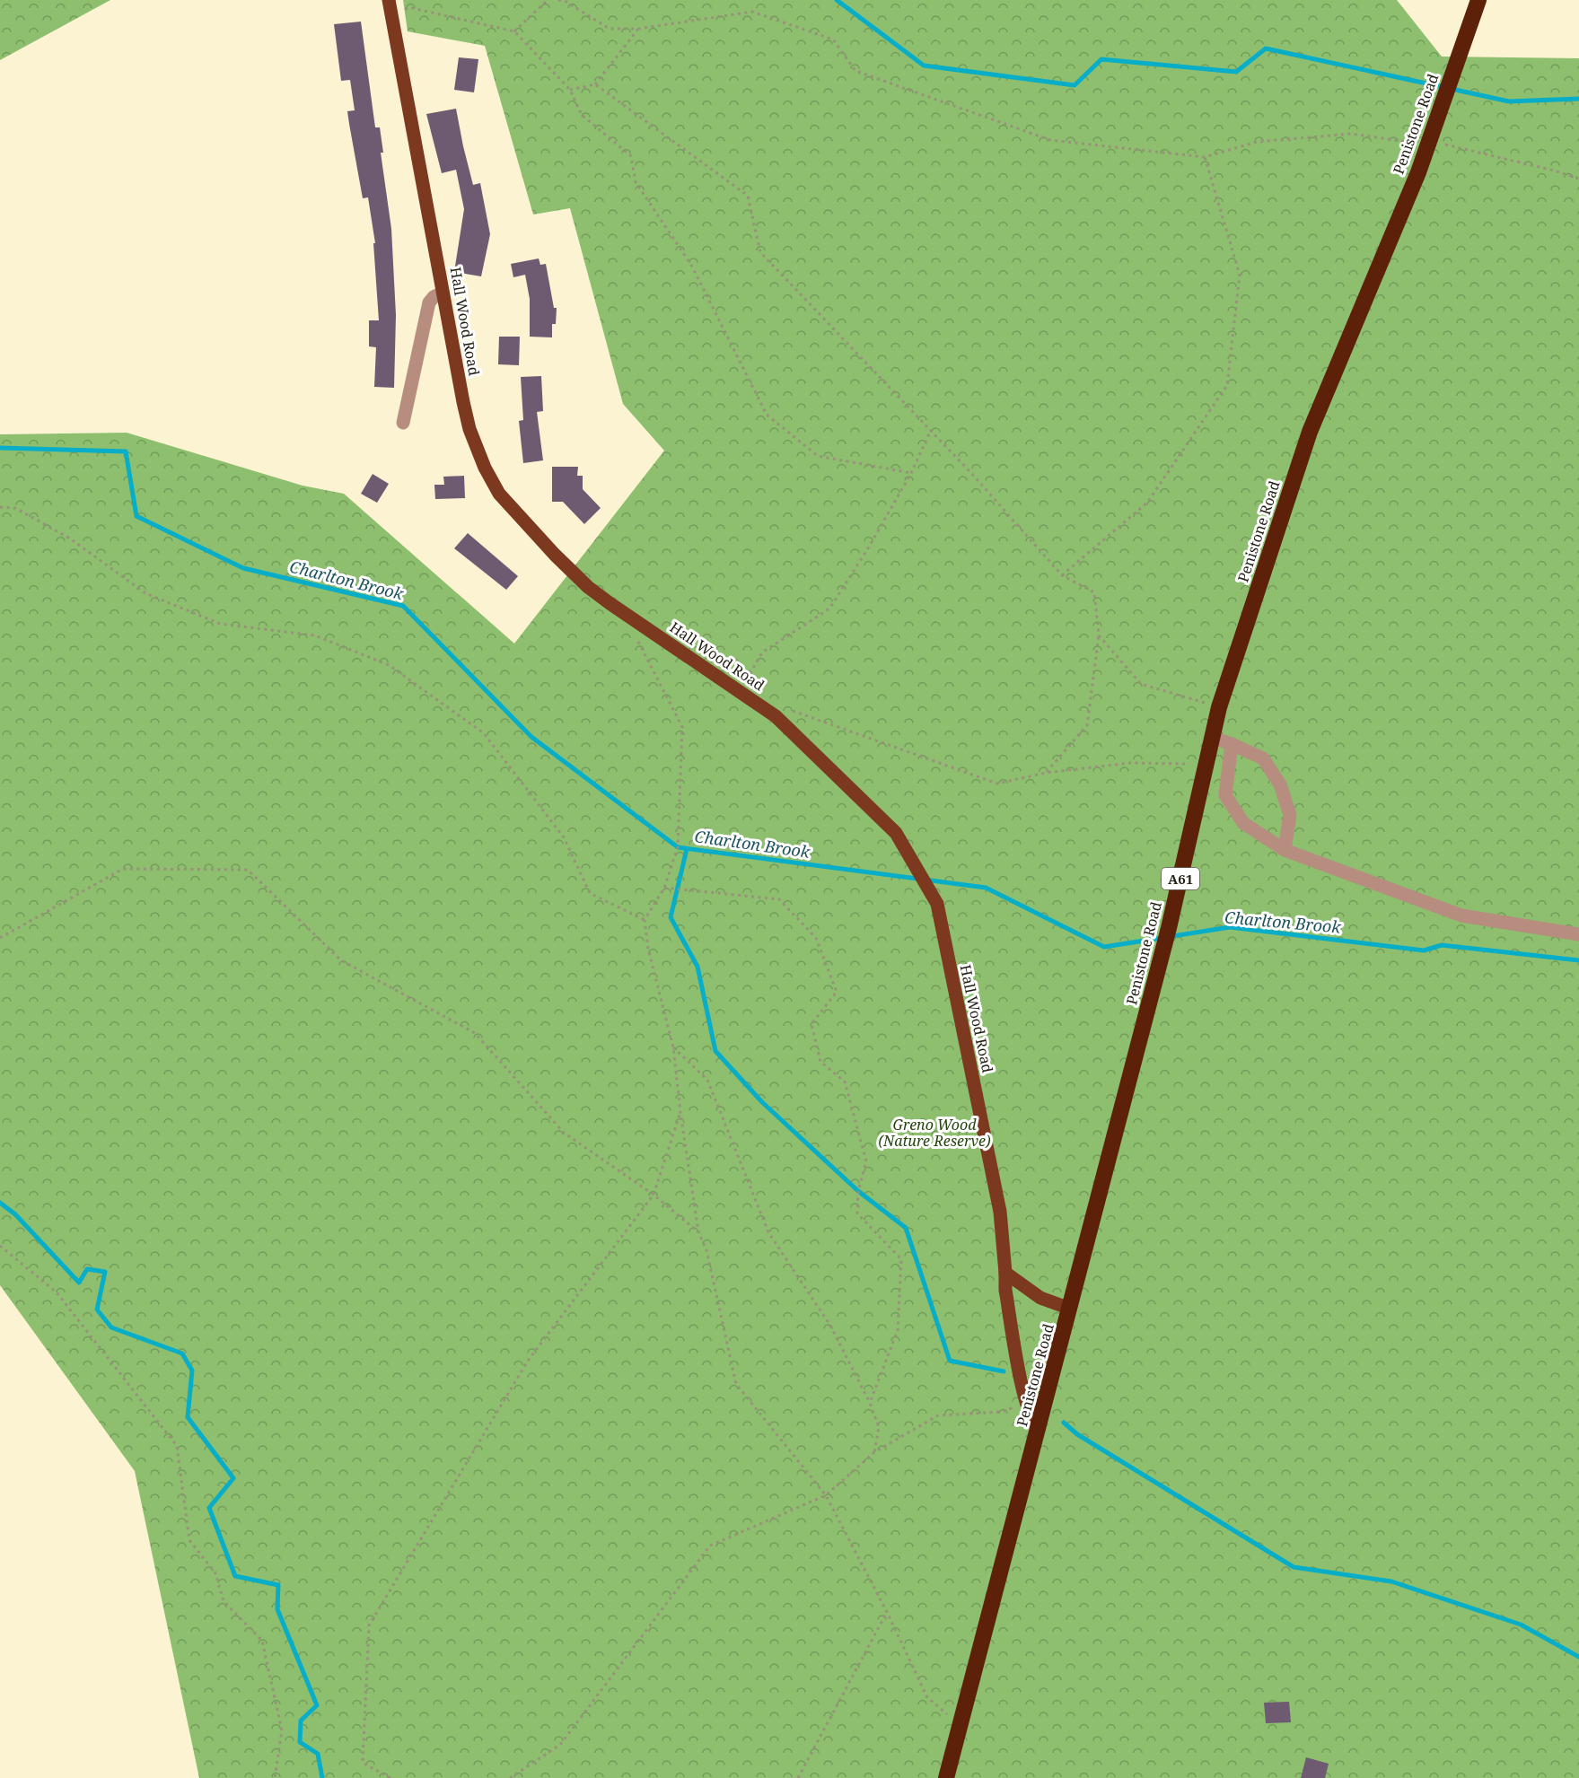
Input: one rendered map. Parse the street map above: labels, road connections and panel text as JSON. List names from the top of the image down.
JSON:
{
  "streets": {
    "highway": ["Penistone Road", "A61"],
    "main road": ["Hall Wood Road"]
  },
  "crossings": [
    ["Penistone Road", "Hall Wood Road"]
  ],
  "water": ["Charlton Brook"],
  "parks": ["Greno Wood (Nature Reserve)"]
}
